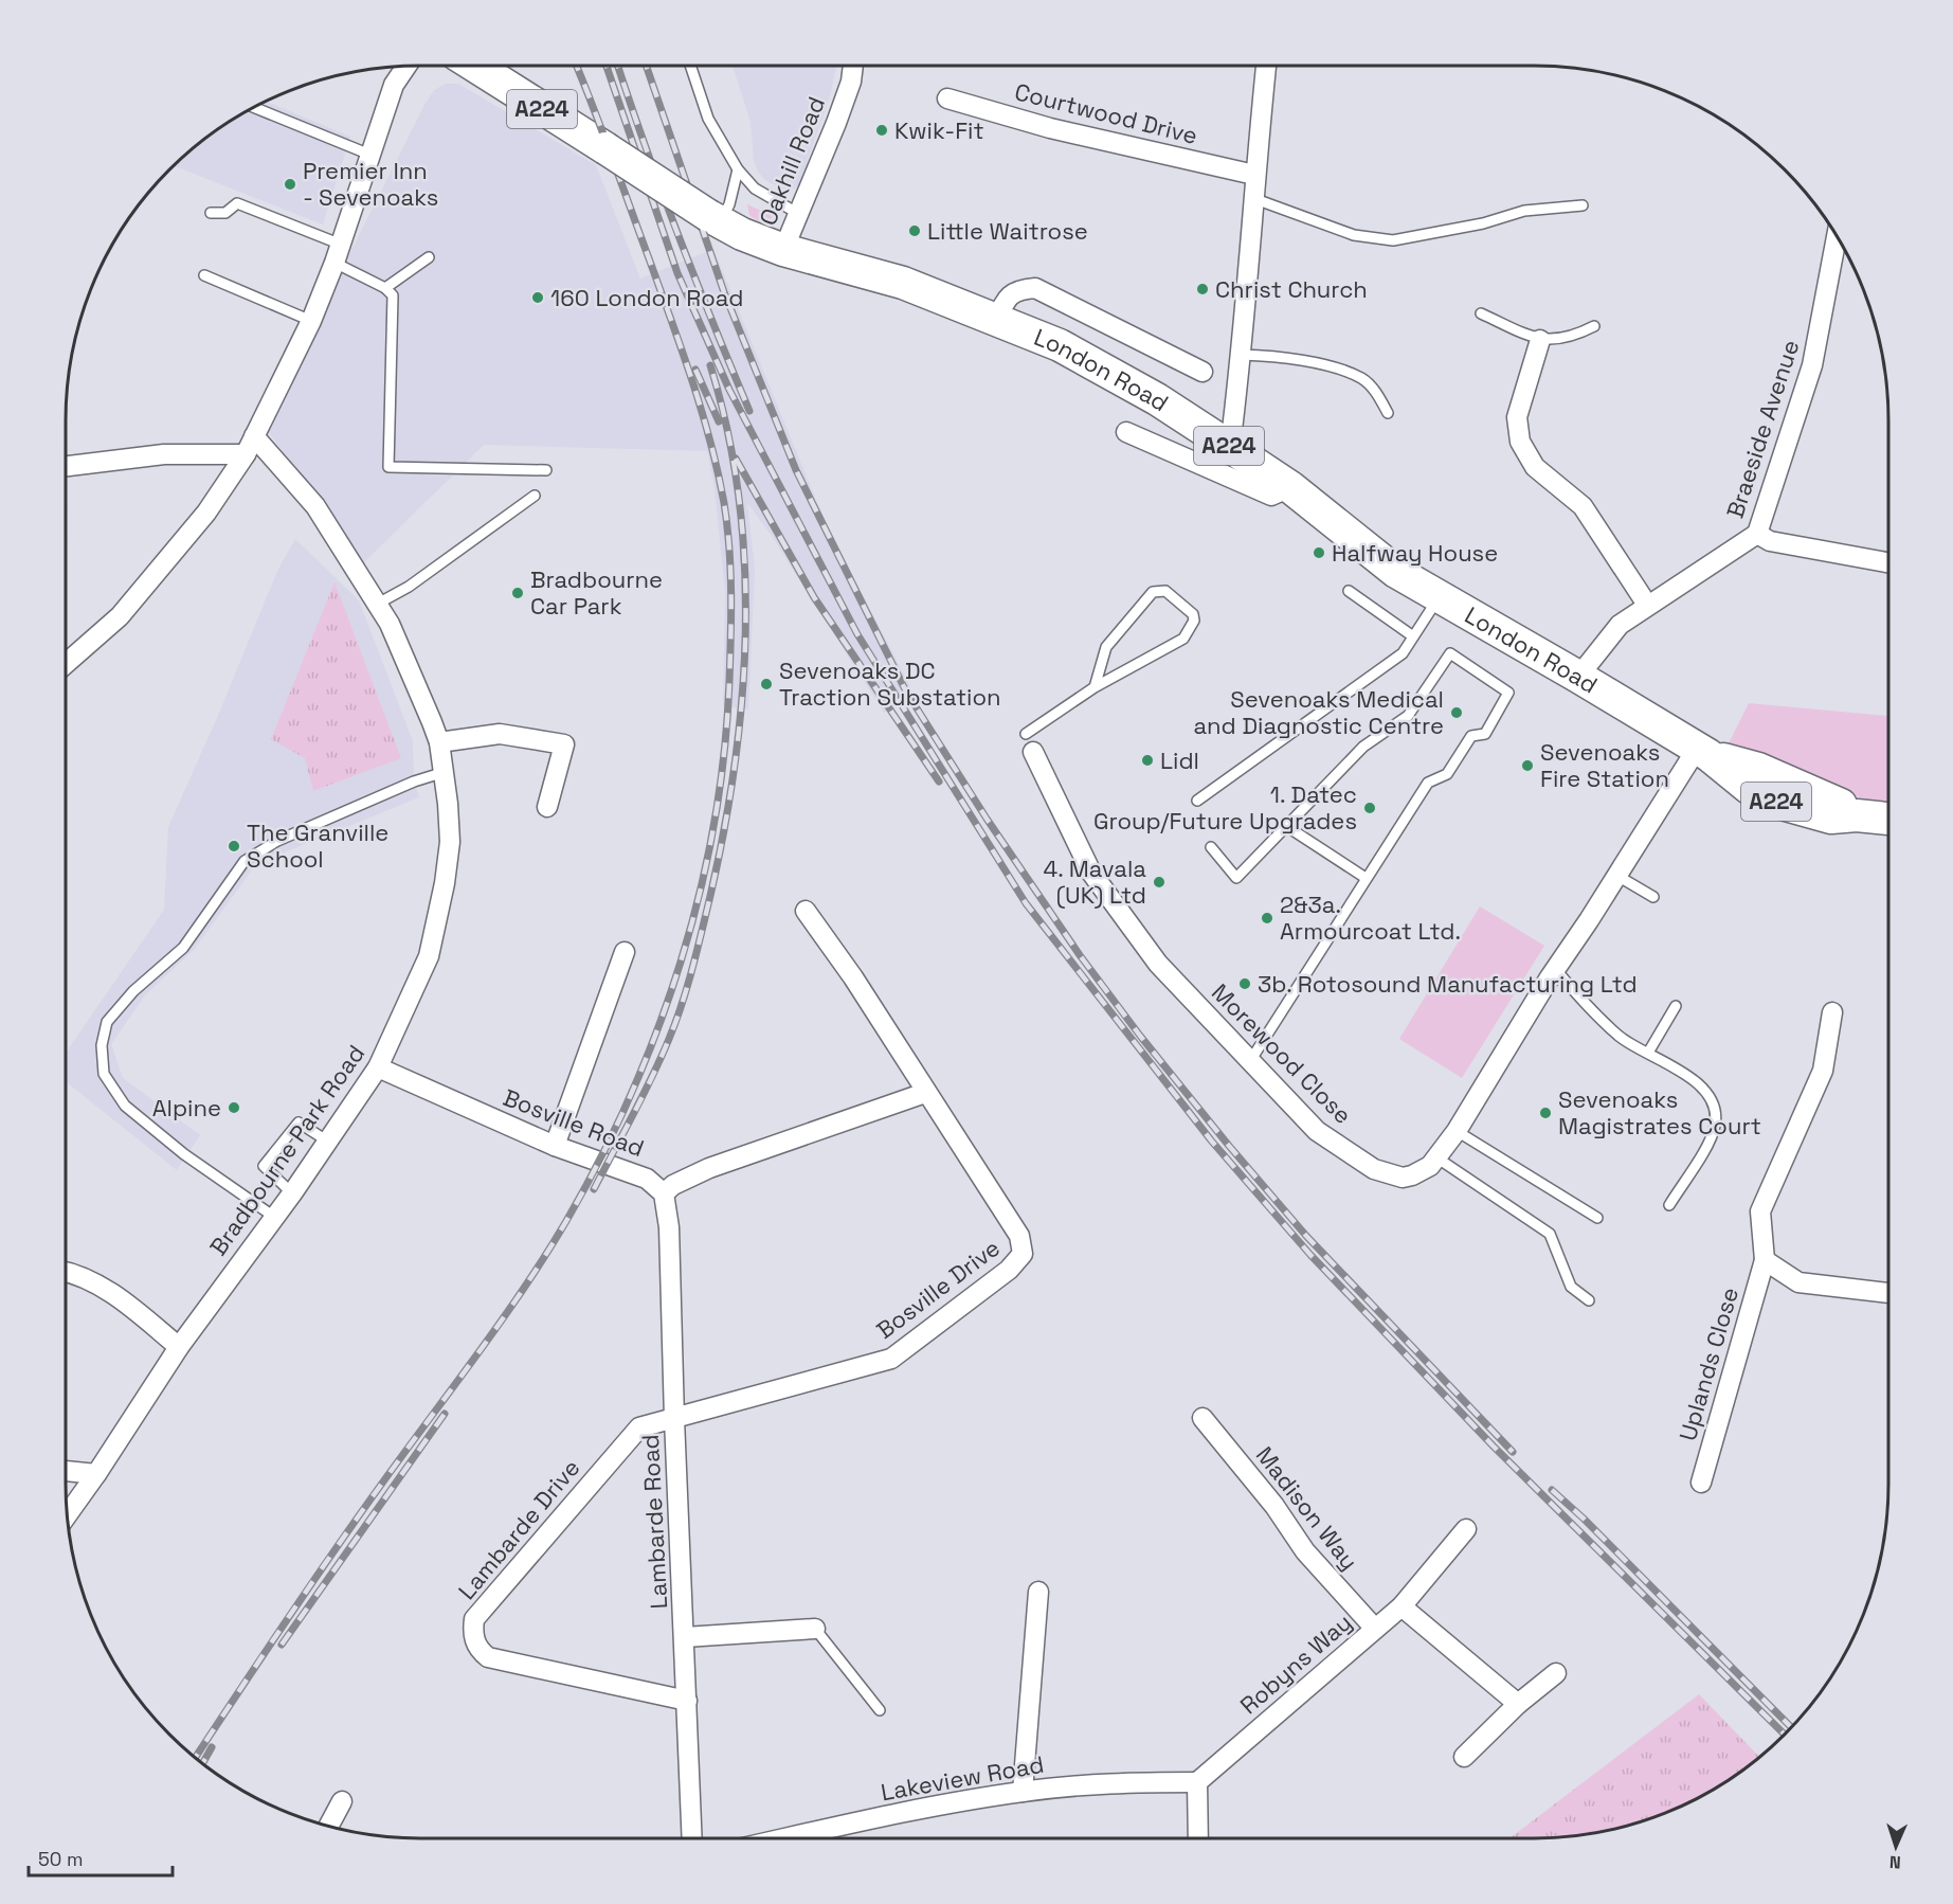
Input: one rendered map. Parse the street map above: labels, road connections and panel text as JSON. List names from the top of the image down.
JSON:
{
  "streets": {
    "main road": ["A224", "London Road"],
    "street": [
      "Courtwood Drive",
      "Oakhill Road",
      "Braeside Avenue",
      "Morewood Close",
      "Bosville Road",
      "Bradbourne Park Road",
      "Bosville Drive",
      "Uplands Close",
      "Madison Way",
      "Lambarde Road",
      "Lambarde Drive",
      "Robyns Way",
      "Lakeview Road"
    ]
  },
  "crossings": [
    ["Oakhill Road", "London Road"],
    ["London Road", "Braeside Avenue"],
    ["London Road", "Morewood Close"],
    ["Bosville Road", "Bradbourne Park Road"],
    ["Bosville Road", "Lambarde Road"],
    ["Bosville Drive", "Lambarde Road"],
    ["Bosville Drive", "Lambarde Drive"],
    ["Madison Way", "Robyns Way"],
    ["Lambarde Road", "Lambarde Drive"],
    ["Robyns Way", "Lakeview Road"]
  ],
  "places": [
    "Kwik-Fit",
    "Premier Inn - Sevenoaks",
    "Little Waitrose",
    "Christ Church",
    "160 London Road",
    "Halfway House",
    "Bradbourne Car Park",
    "Sevenoaks DC Traction Substation",
    "Sevenoaks Medical and Diagnostic Centre",
    "Lidl",
    "Sevenoaks Fire Station",
    "1. Datec Group/Future Upgrades",
    "The Granville School",
    "4. Mavala (UK) Ltd",
    "2&3a. Armourcoat Ltd.",
    "3b. Rotosound Manufacturing Ltd",
    "Alpine",
    "Sevenoaks Magistrates Court"
  ],
  "scale_bar": "50 m",
  "north": "bottom"
}
